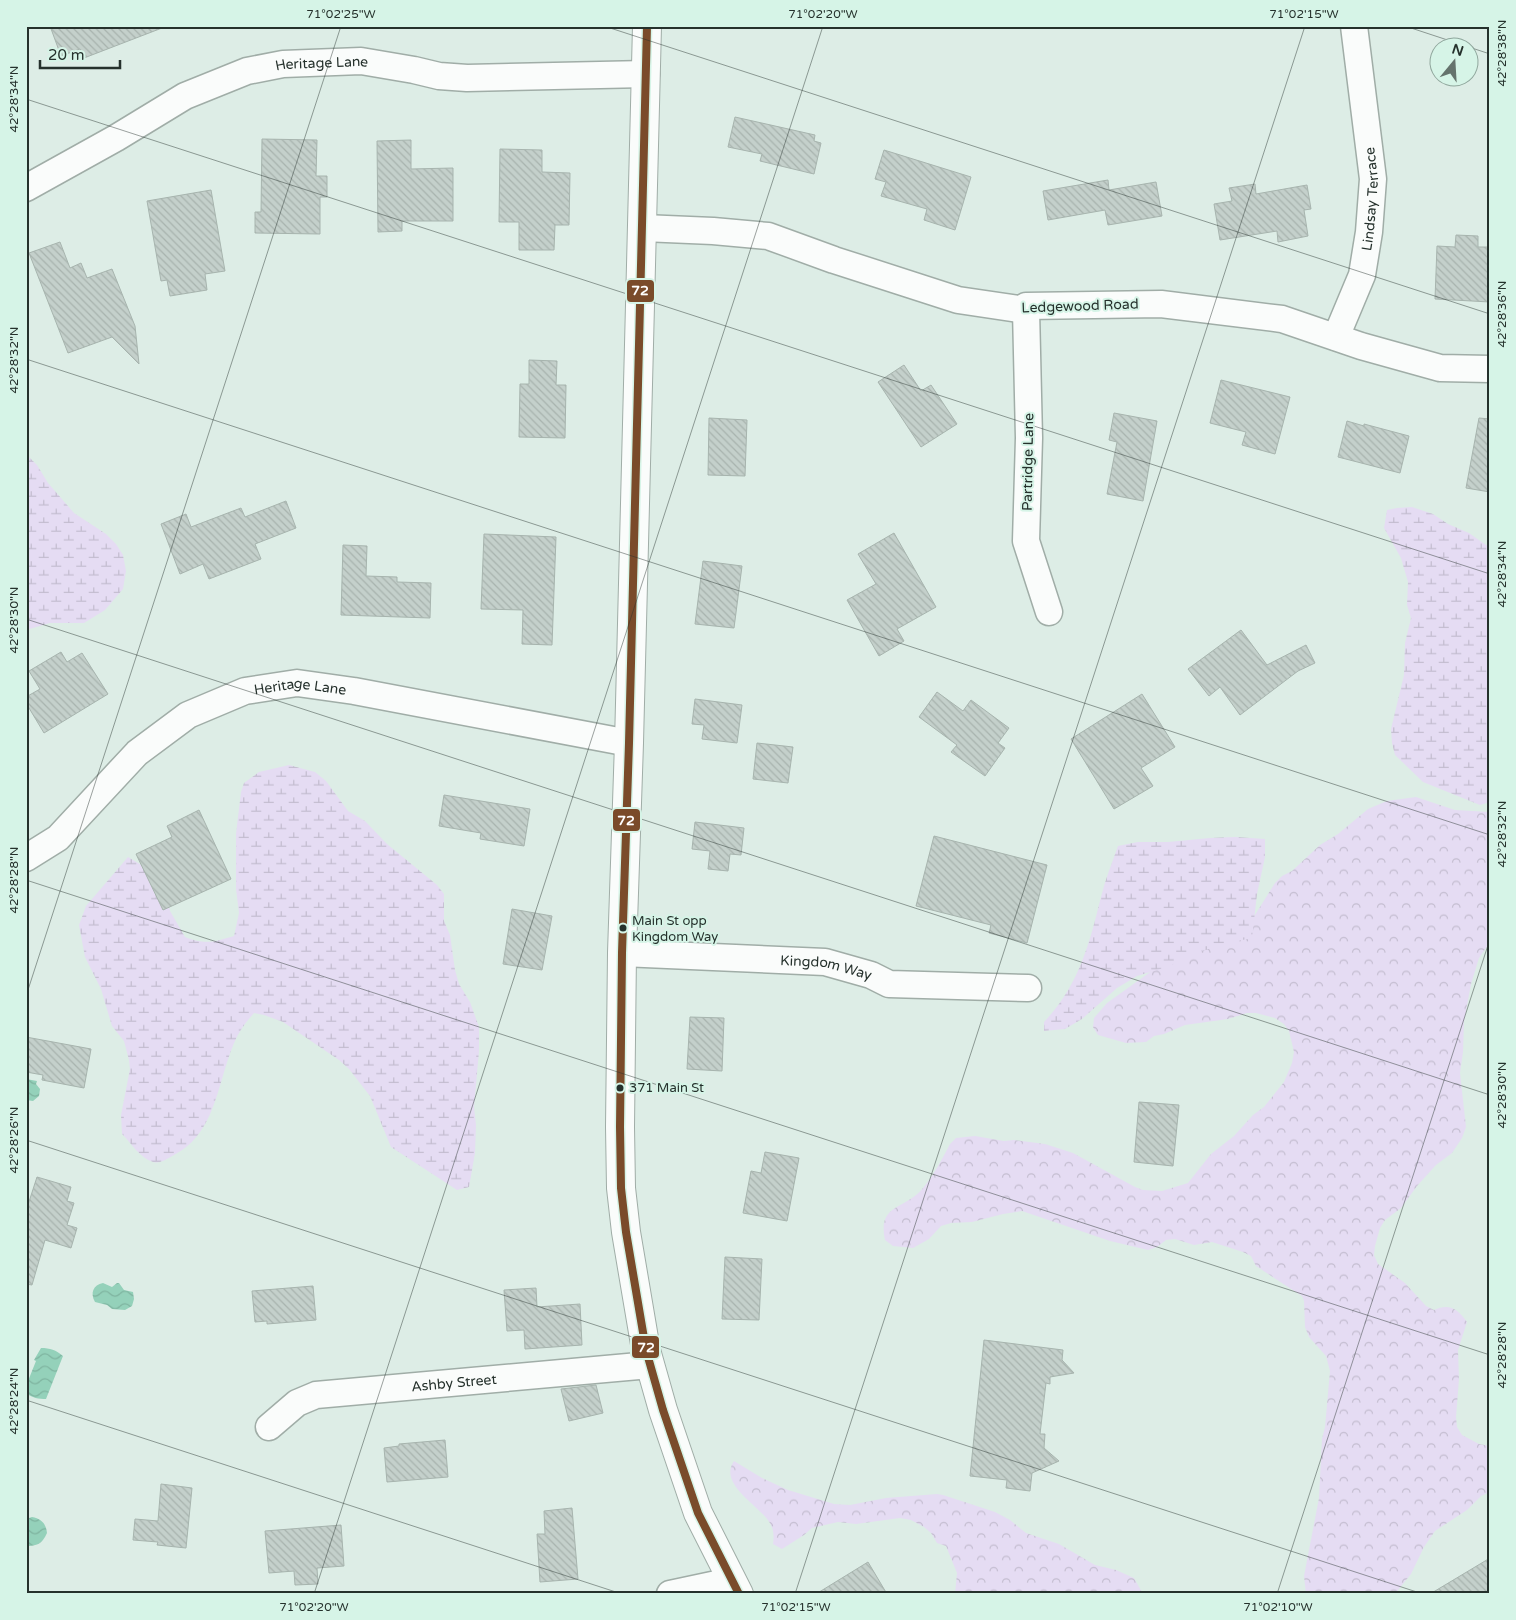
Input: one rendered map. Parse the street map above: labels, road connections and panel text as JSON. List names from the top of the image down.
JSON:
{
  "streets": {
    "street": [
      "Heritage Lane",
      "Lindsay Terrace",
      "Ledgewood Road",
      "Partridge Lane",
      "Kingdom Way",
      "Ashby Street"
    ]
  },
  "crossings": [
    ["Lindsay Terrace", "Ledgewood Road"],
    ["Ledgewood Road", "Partridge Lane"]
  ],
  "places": ["Main St opp Kingdom Way", "371 Main St"],
  "lines": ["transit line 72"],
  "scale_bar": "20 m",
  "north": "top",
  "coordinates": [
    "71°02'25\"W",
    "71°02'20\"W",
    "71°02'15\"W",
    "42°28'38\"N",
    "42°28'34\"N",
    "42°28'36\"N",
    "42°28'32\"N",
    "42°28'30\"N",
    "42°28'28\"N",
    "42°28'26\"N",
    "42°28'24\"N",
    "71°02'10\"W"
  ]
}
